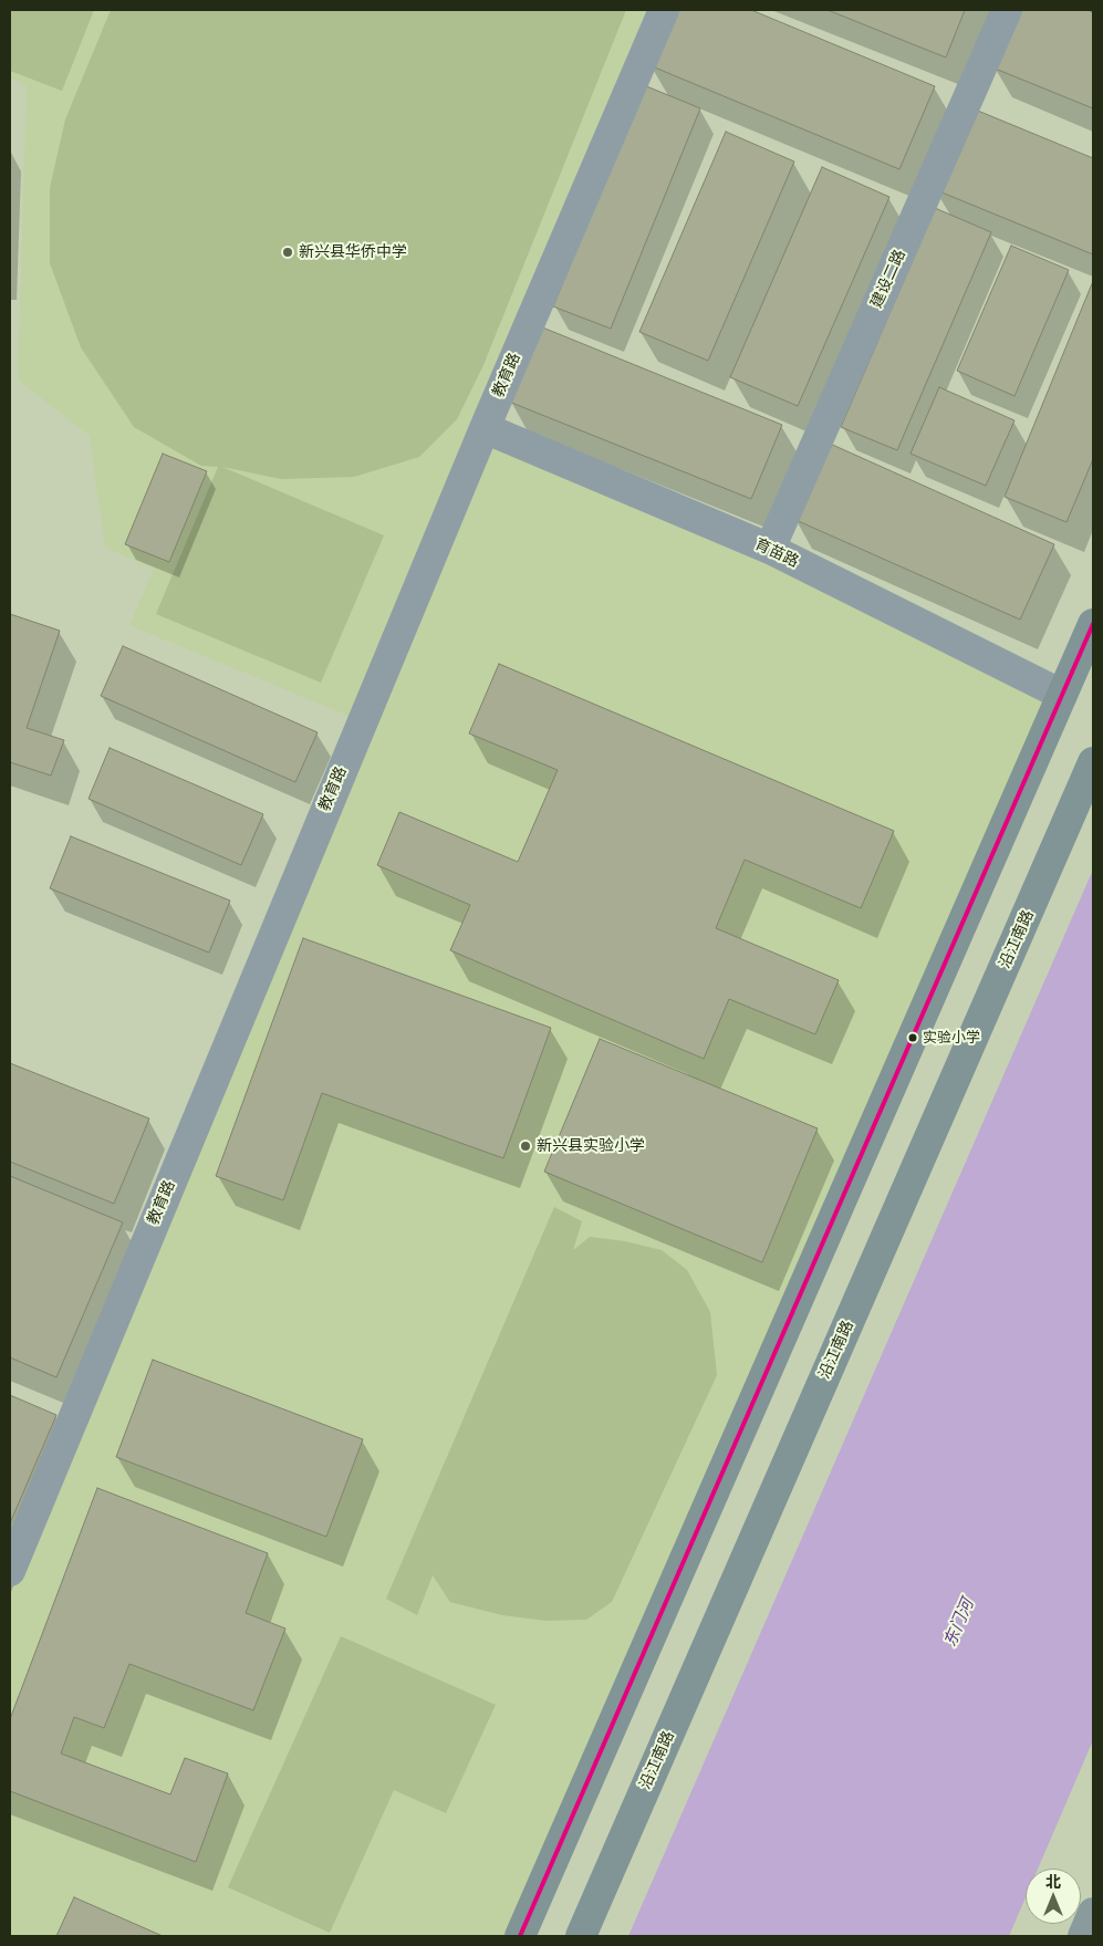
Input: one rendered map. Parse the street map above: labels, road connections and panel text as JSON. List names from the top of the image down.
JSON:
{
  "streets": {
    "main road": ["沿江南路"],
    "street": ["建设二路", "教育路", "育苗路"]
  },
  "crossings": [
    ["建设二路", "育苗路"],
    ["教育路", "育苗路"]
  ],
  "water": ["东门河"],
  "places": ["新兴县华侨中学", "实验小学", "新兴县实验小学"],
  "north": "top"
}
